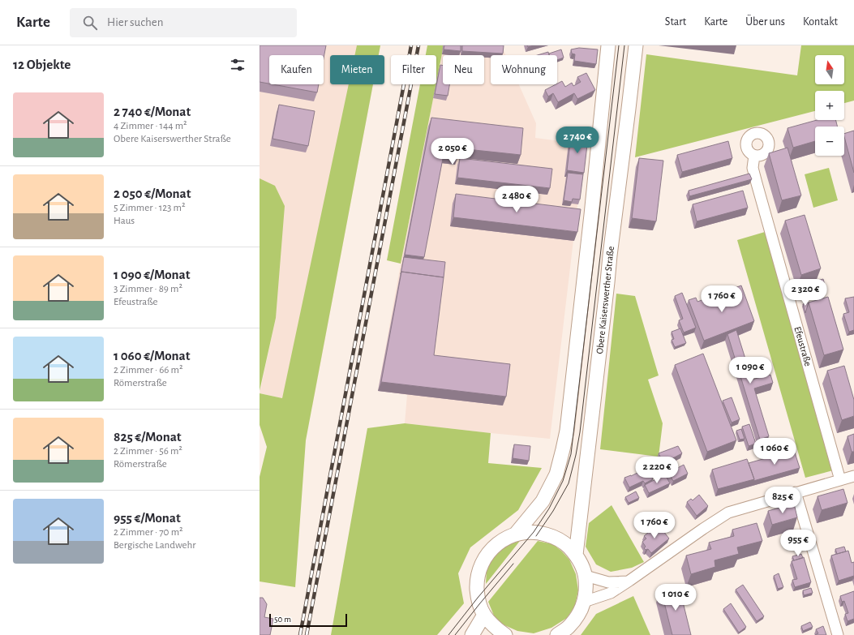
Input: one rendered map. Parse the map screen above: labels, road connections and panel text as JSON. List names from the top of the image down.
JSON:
{
  "streets": {
    "street": ["Obere Kaiserswerther Straße", "Efeustraße"]
  },
  "scale_bar": "50 m",
  "north": "top",
  "page": {
    "header": "Karte",
    "search": "Hier suchen",
    "nav": [
      "Start",
      "Karte",
      "Über uns",
      "Kontakt"
    ],
    "heading": "12 Objekte",
    "map_buttons": ["+", "−"],
    "chip": [
      "Kaufen",
      "Mieten",
      "Filter",
      "Neu",
      "Wohnung"
    ],
    "list": [
      {
        "name": "2 740 €/Monat",
        "note": "4 Zimmer · 144 m² · Obere Kaiserswerther Straße"
      },
      {
        "name": "2 050 €/Monat",
        "note": "5 Zimmer · 123 m² · Haus"
      },
      {
        "name": "1 090 €/Monat",
        "note": "3 Zimmer · 89 m² · Efeustraße"
      },
      {
        "name": "1 060 €/Monat",
        "note": "2 Zimmer · 66 m² · Römerstraße"
      },
      {
        "name": "825 €/Monat",
        "note": "2 Zimmer · 56 m² · Römerstraße"
      },
      {
        "name": "955 €/Monat",
        "note": "2 Zimmer · 70 m² · Bergische Landwehr"
      }
    ],
    "price": [
      "2 740 €",
      "2 050 €",
      "2 480 €",
      "2 320 €",
      "1 760 €",
      "1 090 €",
      "1 060 €",
      "2 220 €",
      "825 €",
      "1 760 €",
      "955 €",
      "1 010 €"
    ],
    "scale": "50 m"
  }
}
